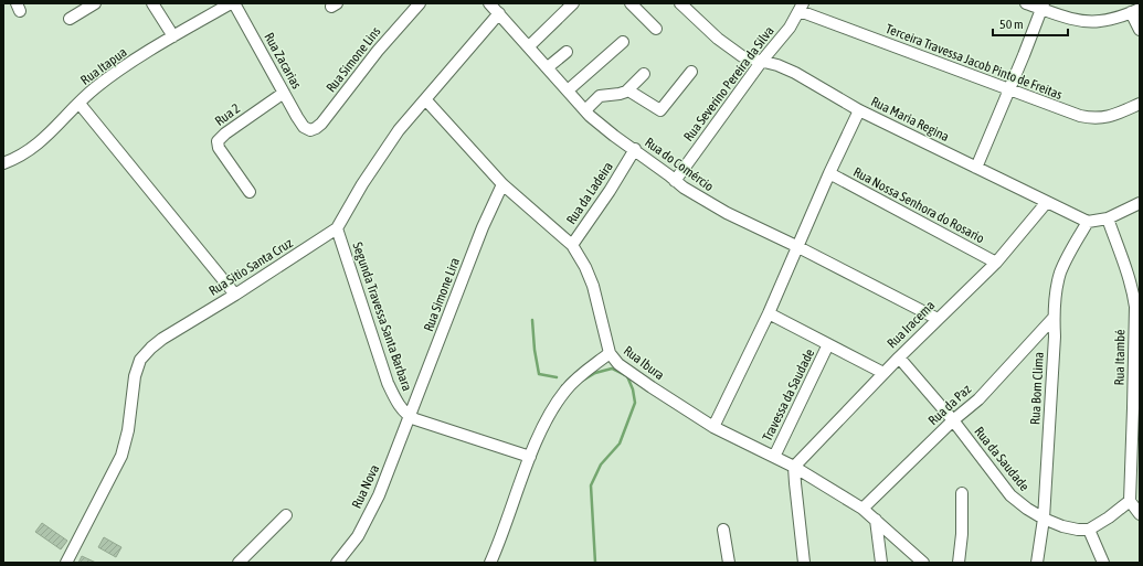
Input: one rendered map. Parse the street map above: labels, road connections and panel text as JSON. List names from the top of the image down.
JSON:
{
  "streets": {
    "street": [
      "Rua Simone Lins",
      "Rua Zacarias",
      "Terceira Travessa Jacob Pinto de Freitas",
      "Rua Itapua",
      "Rua Severino Pereira da Silva",
      "Rua 2",
      "Rua Maria Regina",
      "Rua do Comércio",
      "Rua da Ladeira",
      "Rua Nossa Senhora do Rosario",
      "Rua Sitio Santa Cruz",
      "Rua Simone Lira",
      "Segunda Travessa Santa Barbara",
      "Rua Iracema",
      "Rua Itambé",
      "Rua Ibura",
      "Rua Bom Clima",
      "Travessa da Saudade",
      "Rua da Paz",
      "Rua da Saudade",
      "Rua Nova"
    ]
  },
  "crossings": [
    ["Rua Simone Lins", "Rua Zacarias"],
    ["Rua Zacarias", "Rua 2"],
    ["Terceira Travessa Jacob Pinto de Freitas", "Rua Severino Pereira da Silva"],
    ["Rua Severino Pereira da Silva", "Rua Maria Regina"],
    ["Rua Severino Pereira da Silva", "Rua do Comércio"],
    ["Rua Maria Regina", "Rua Iracema"],
    ["Rua Maria Regina", "Rua Bom Clima"],
    ["Rua do Comércio", "Rua da Ladeira"],
    ["Rua do Comércio", "Rua Sitio Santa Cruz"],
    ["Rua do Comércio", "Rua Iracema"],
    ["Rua da Ladeira", "Rua Ibura"],
    ["Rua Nossa Senhora do Rosario", "Rua Iracema"],
    ["Rua Sitio Santa Cruz", "Segunda Travessa Santa Barbara"],
    ["Rua Simone Lira", "Segunda Travessa Santa Barbara"],
    ["Rua Simone Lira", "Rua Nova"],
    ["Segunda Travessa Santa Barbara", "Rua Nova"],
    ["Rua Iracema", "Rua Ibura"],
    ["Rua Iracema", "Rua da Saudade"],
    ["Rua Ibura", "Travessa da Saudade"],
    ["Rua Ibura", "Rua da Paz"],
    ["Rua Bom Clima", "Rua da Paz"],
    ["Rua Bom Clima", "Rua da Saudade"],
    ["Rua da Paz", "Rua da Saudade"]
  ],
  "scale_bar": "50 m"
}
